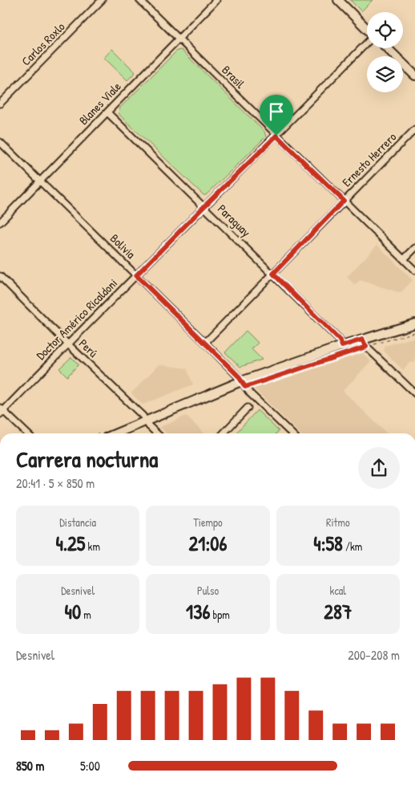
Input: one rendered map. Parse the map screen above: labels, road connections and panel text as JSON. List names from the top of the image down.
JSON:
{
  "streets": {
    "street": [
      "Carlos Roxlo",
      "Brasil",
      "Blanes Viale",
      "Ernesto Herrero",
      "Paraguay",
      "Bolivia",
      "Doctor Américo Ricaldoni",
      "Perú"
    ]
  },
  "crossings": [
    ["Brasil", "Blanes Viale"],
    ["Brasil", "Ernesto Herrero"],
    ["Brasil", "Doctor Américo Ricaldoni"],
    ["Blanes Viale", "Paraguay"],
    ["Blanes Viale", "Bolivia"],
    ["Ernesto Herrero", "Paraguay"],
    ["Ernesto Herrero", "Bolivia"],
    ["Paraguay", "Doctor Américo Ricaldoni"],
    ["Bolivia", "Doctor Américo Ricaldoni"],
    ["Doctor Américo Ricaldoni", "Perú"]
  ],
  "page": {
    "heading": ["Carrera nocturna", "20:41 · 5 × 850 m"],
    "stats": [
      ["Distancia", "4.25 km"],
      ["Tiempo", "21:06"],
      ["Ritmo", "4:58 /km"],
      ["Desnivel", "40 m"],
      ["Pulso", "136 bpm"],
      ["kcal", "287"]
    ],
    "chart": ["Desnivel", "200–208 m"],
    "list": [
      {
        "name": "850 m",
        "note": "5:00"
      }
    ]
  }
}
